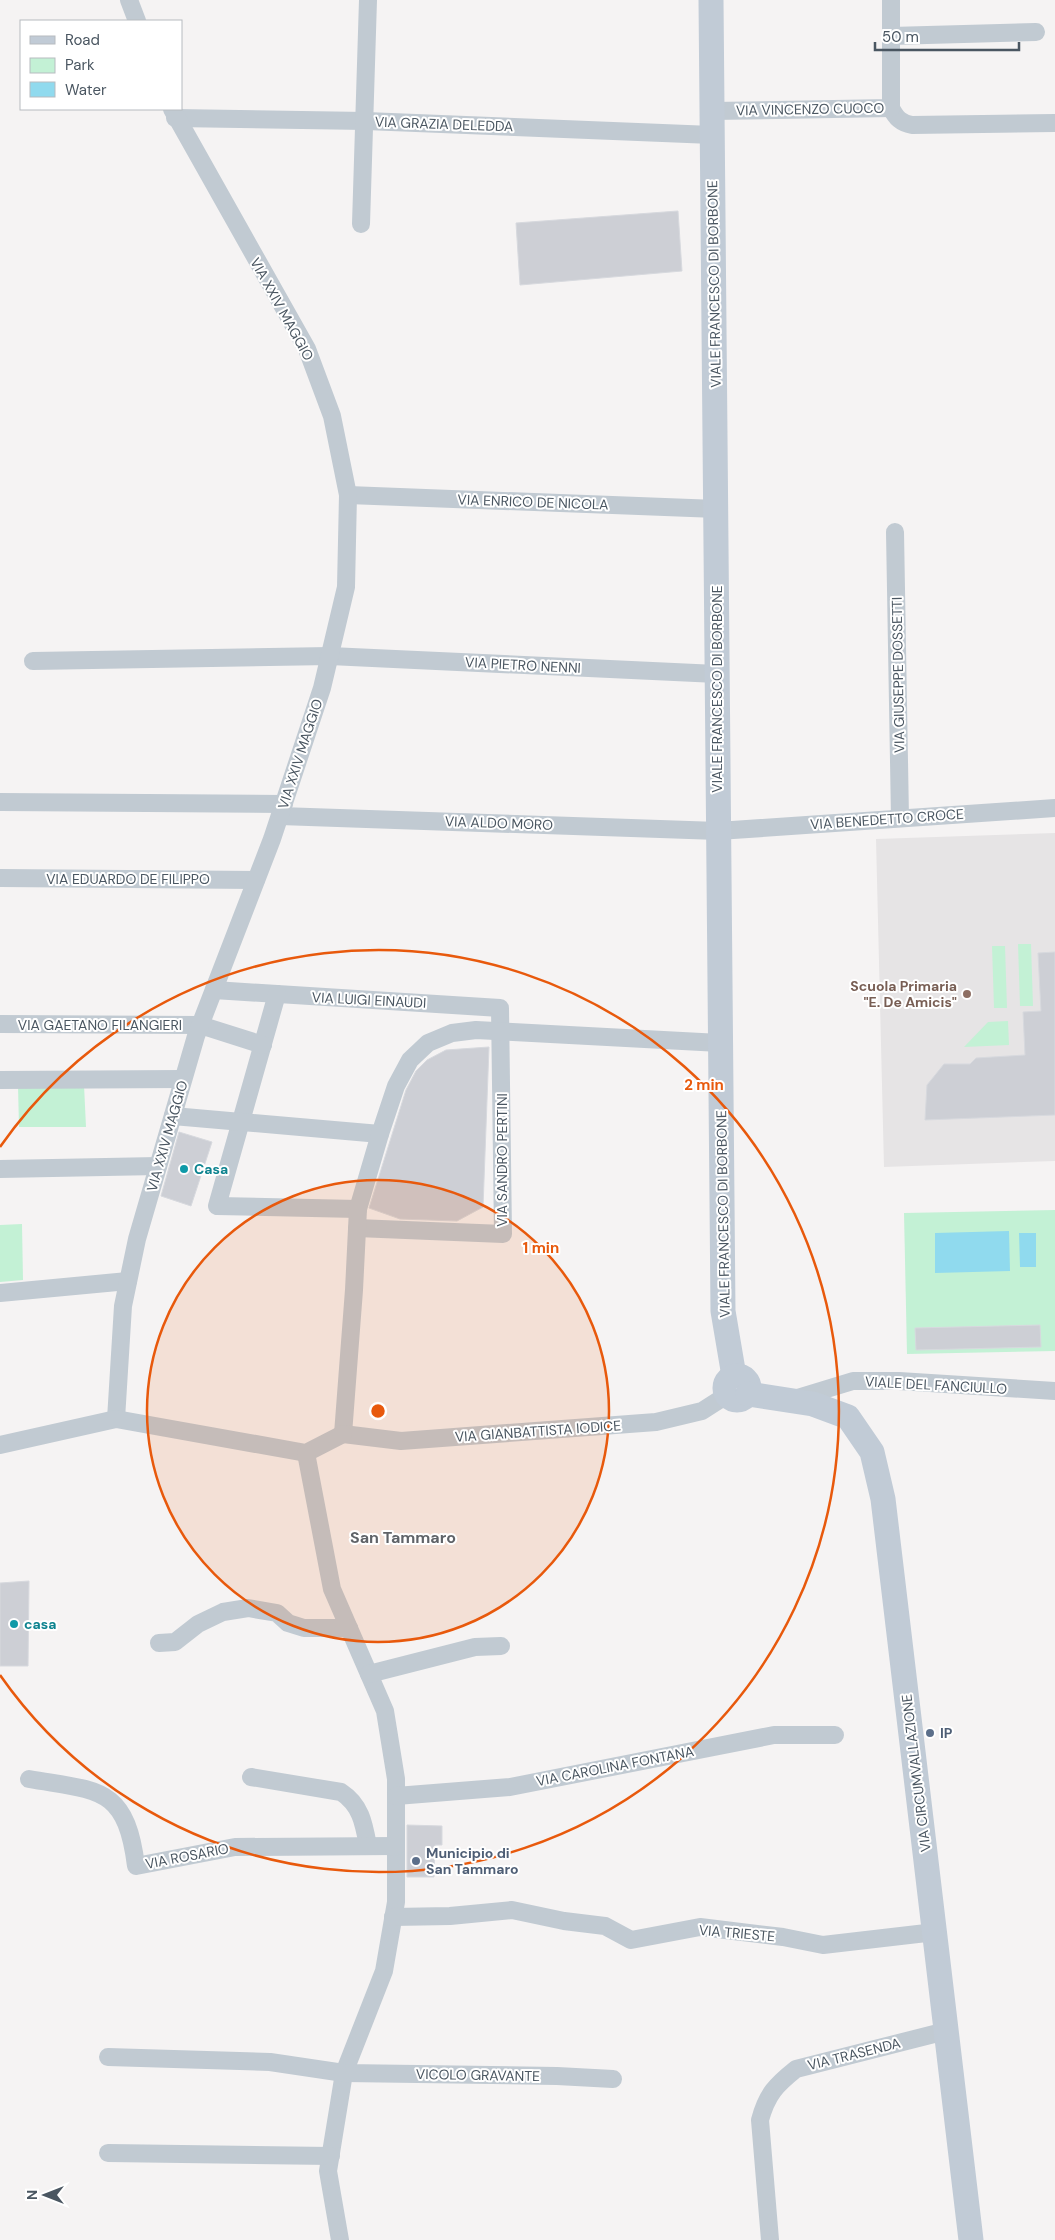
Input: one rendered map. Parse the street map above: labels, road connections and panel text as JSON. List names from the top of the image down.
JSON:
{
  "streets": {
    "street": [
      "VIA VINCENZO CUOCO",
      "VIA GRAZIA DELEDDA",
      "VIALE FRANCESCO DI BORBONE",
      "VIA XXIV MAGGIO",
      "VIA ENRICO DE NICOLA",
      "VIA PIETRO NENNI",
      "VIA GIUSEPPE DOSSETTI",
      "VIA BENEDETTO CROCE",
      "VIA ALDO MORO",
      "VIA EDUARDO DE FILIPPO",
      "VIA LUIGI EINAUDI",
      "VIA GAETANO FILANGIERI",
      "VIA SANDRO PERTINI",
      "VIALE DEL FANCIULLO",
      "VIA GIANBATTISTA IODICE",
      "VIA CAROLINA FONTANA",
      "VIA CIRCUMVALLAZIONE",
      "VIA ROSARIO",
      "VIA TRIESTE",
      "VIA TRASENDA",
      "VICOLO GRAVANTE"
    ]
  },
  "crossings": [
    ["VIA VINCENZO CUOCO", "VIALE FRANCESCO DI BORBONE"],
    ["VIA GRAZIA DELEDDA", "VIALE FRANCESCO DI BORBONE"],
    ["VIA GRAZIA DELEDDA", "VIA XXIV MAGGIO"],
    ["VIALE FRANCESCO DI BORBONE", "VIA ENRICO DE NICOLA"],
    ["VIALE FRANCESCO DI BORBONE", "VIA PIETRO NENNI"],
    ["VIALE FRANCESCO DI BORBONE", "VIA BENEDETTO CROCE"],
    ["VIALE FRANCESCO DI BORBONE", "VIA ALDO MORO"],
    ["VIALE FRANCESCO DI BORBONE", "VIA GIANBATTISTA IODICE"],
    ["VIALE FRANCESCO DI BORBONE", "VIA CIRCUMVALLAZIONE"],
    ["VIA XXIV MAGGIO", "VIA ENRICO DE NICOLA"],
    ["VIA XXIV MAGGIO", "VIA PIETRO NENNI"],
    ["VIA XXIV MAGGIO", "VIA ALDO MORO"],
    ["VIA XXIV MAGGIO", "VIA EDUARDO DE FILIPPO"],
    ["VIA XXIV MAGGIO", "VIA LUIGI EINAUDI"],
    ["VIA XXIV MAGGIO", "VIA GAETANO FILANGIERI"],
    ["VIA GIUSEPPE DOSSETTI", "VIA BENEDETTO CROCE"],
    ["VIA BENEDETTO CROCE", "VIA ALDO MORO"],
    ["VIA LUIGI EINAUDI", "VIA SANDRO PERTINI"],
    ["VIALE DEL FANCIULLO", "VIA CIRCUMVALLAZIONE"],
    ["VIA GIANBATTISTA IODICE", "VIA CIRCUMVALLAZIONE"],
    ["VIA CIRCUMVALLAZIONE", "VIA TRIESTE"],
    ["VIA CIRCUMVALLAZIONE", "VIA TRASENDA"]
  ],
  "districts": ["San Tammaro"],
  "places": [
    "Scuola Primaria \"E. De Amicis\"",
    "Casa",
    "casa",
    "IP",
    "Municipio di San Tammaro"
  ],
  "legend": ["Road", "Park", "Water"],
  "scale_bar": "50 m",
  "north": "left",
  "rings": ["2 min", "1 min"]
}
